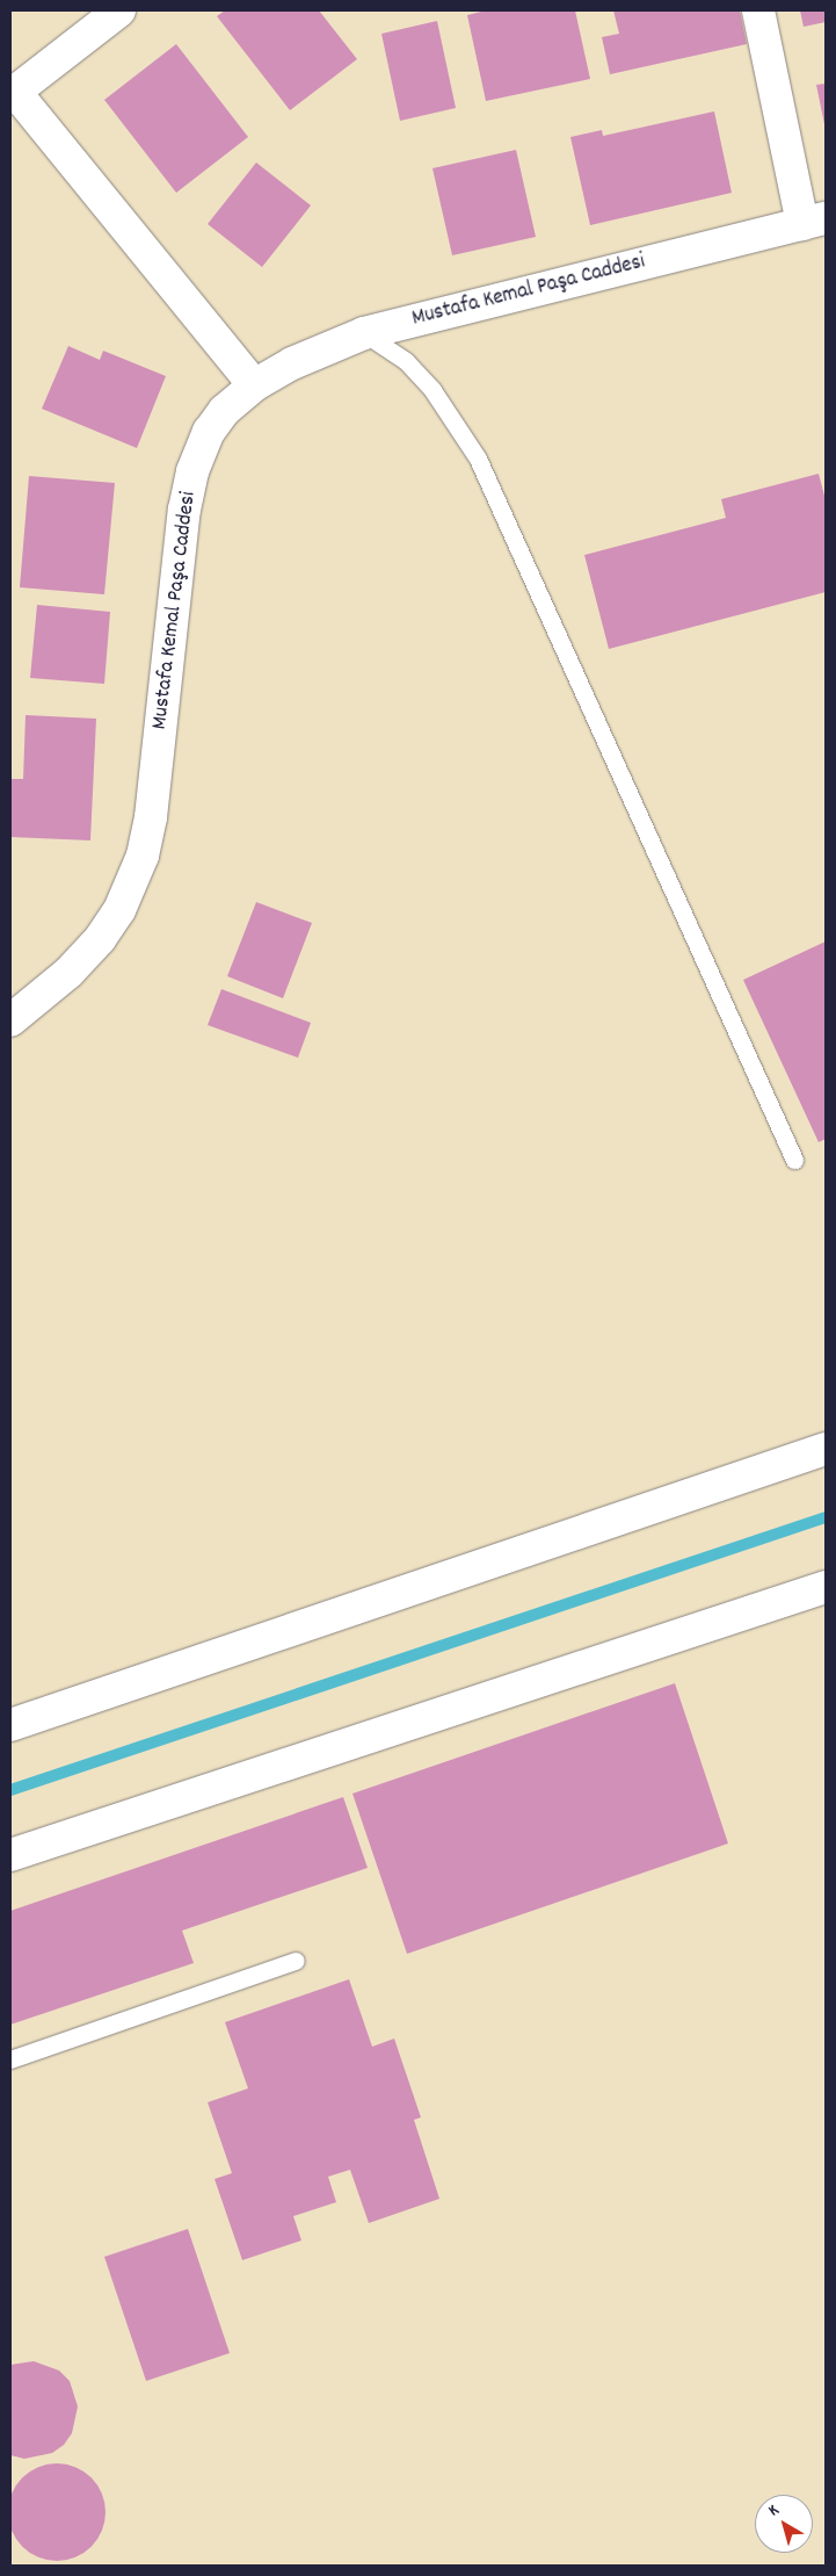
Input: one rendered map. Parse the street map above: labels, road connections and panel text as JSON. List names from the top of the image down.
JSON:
{
  "streets": {
    "street": ["Mustafa Kemal Paşa Caddesi"]
  },
  "north": "top left"
}
